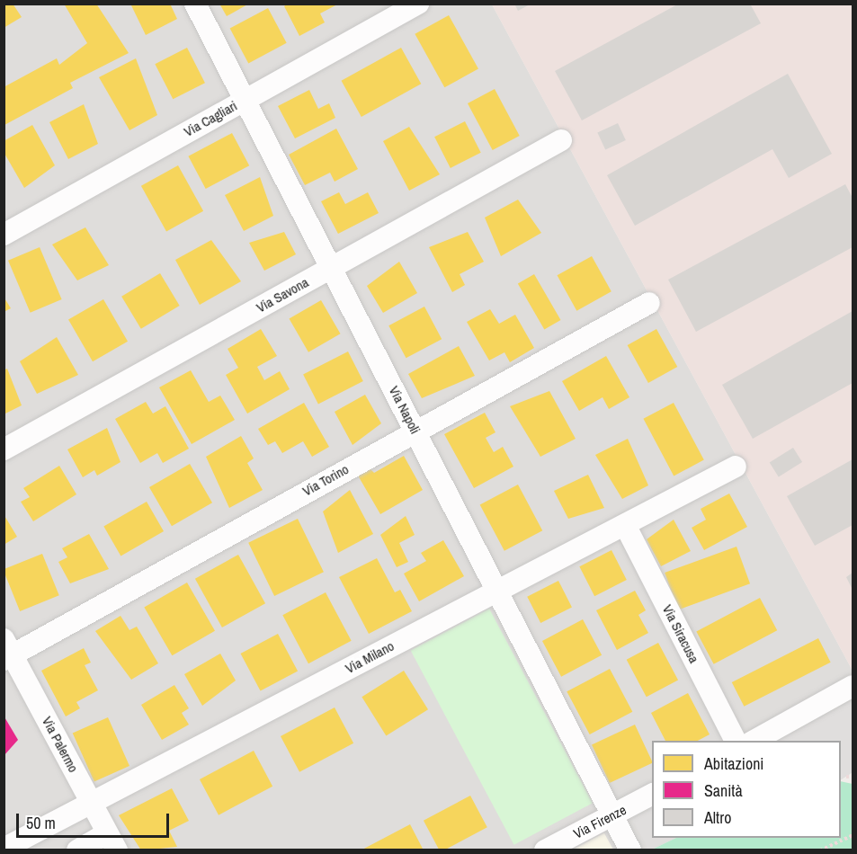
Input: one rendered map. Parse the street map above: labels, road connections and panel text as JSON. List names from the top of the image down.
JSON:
{
  "streets": {
    "street": [
      "Via Cagliari",
      "Via Savona",
      "Via Napoli",
      "Via Torino",
      "Via Siracusa",
      "Via Milano",
      "Via Palermo",
      "Via Firenze"
    ]
  },
  "crossings": [
    ["Via Cagliari", "Via Napoli"],
    ["Via Savona", "Via Napoli"],
    ["Via Napoli", "Via Torino"],
    ["Via Napoli", "Via Milano"],
    ["Via Napoli", "Via Firenze"],
    ["Via Torino", "Via Palermo"],
    ["Via Siracusa", "Via Milano"],
    ["Via Milano", "Via Palermo"]
  ],
  "legend": ["Abitazioni", "Sanità", "Altro"],
  "scale_bar": "50 m"
}
